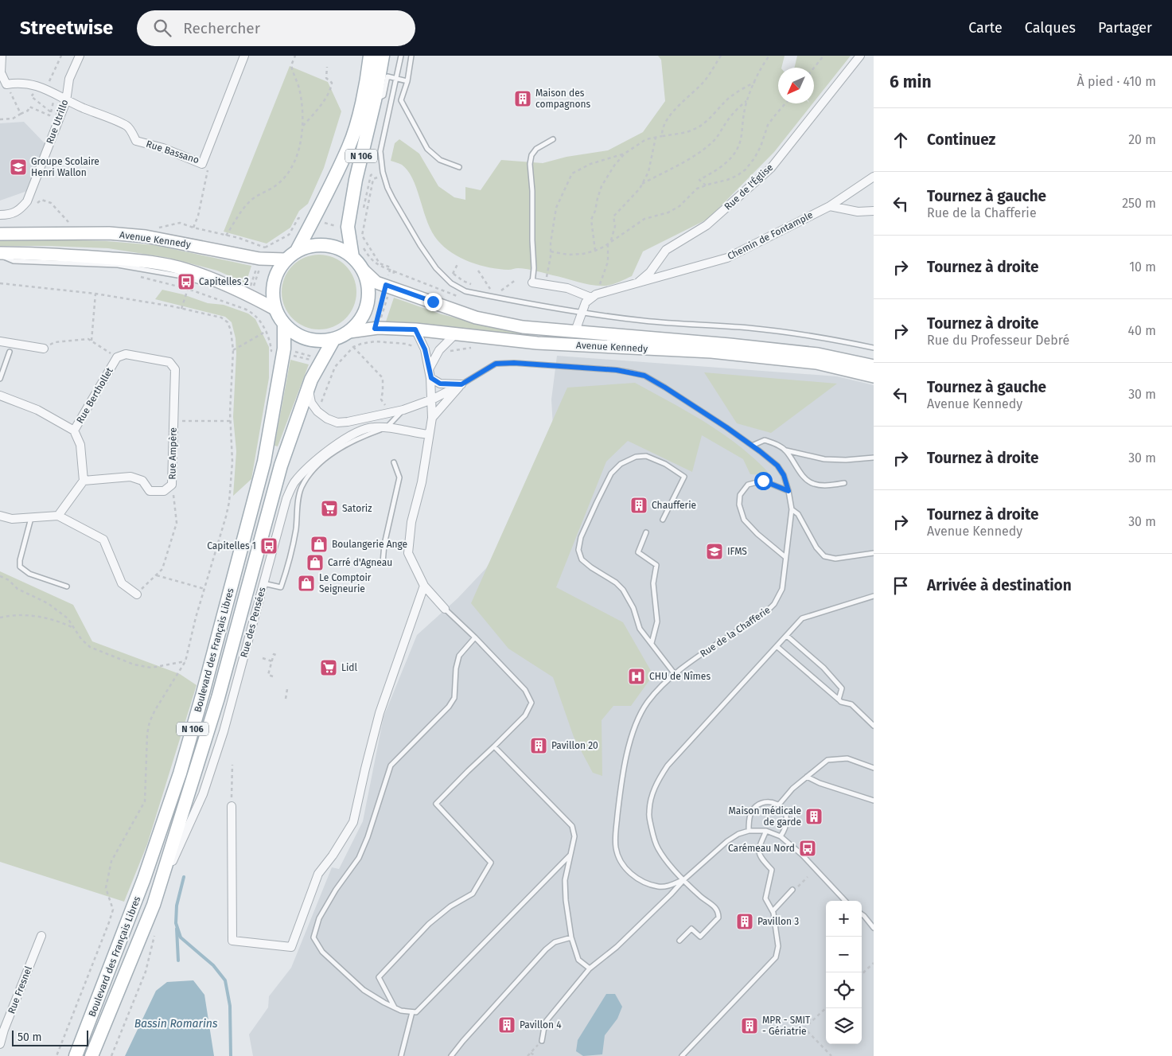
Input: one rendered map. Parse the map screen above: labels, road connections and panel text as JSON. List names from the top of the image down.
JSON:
{
  "streets": {
    "main road": ["N 106", "Avenue Kennedy", "Boulevard des Français Libres"],
    "street": [
      "Rue Utrillo",
      "Rue Bassano",
      "Rue de l'Église",
      "Chemin de Fontample",
      "Rue Berthollet",
      "Rue Ampère",
      "Rue des Pensées",
      "Rue Fresnel"
    ],
    "lane": ["Rue de la Chafferie"]
  },
  "crossings": [
    ["Rue Utrillo", "Rue Bassano"],
    ["N 106", "Avenue Kennedy"],
    ["N 106", "Boulevard des Français Libres"],
    ["Rue de l'Église", "Chemin de Fontample"],
    ["Avenue Kennedy", "Boulevard des Français Libres"],
    ["Rue Berthollet", "Rue Ampère"],
    ["Rue des Pensées", "Boulevard des Français Libres"]
  ],
  "water": ["Bassin Romarins"],
  "places": {
    "building": [
      "Maison des compagnons",
      "Chaufferie",
      "Pavillon 20",
      "Maison médicale de garde",
      "Pavillon 3",
      "Pavillon 4",
      "MPR - SMIT - Gériatrie"
    ],
    "school or university": ["Groupe Scolaire Henri Wallon", "IFMS"],
    "bus stop": ["Capitelles 2", "Capitelles 1", "Carémeau Nord"],
    "supermarket": ["Satoriz", "Lidl"],
    "shop": ["Boulangerie Ange", "Carré d'Agneau", "Le Comptoir Seigneurie"],
    "hospital": ["CHU de Nîmes"]
  },
  "scale_bar": "50 m",
  "north": "bottom left",
  "page": {
    "header": "Streetwise",
    "search": "Rechercher",
    "nav": ["Carte", "Calques", "Partager"],
    "heading": ["6 min", "À pied · 410 m"],
    "list": [
      ["Continuez", "20 m"],
      ["Tournez à gauche", "Rue de la Chafferie", "250 m"],
      ["Tournez à droite", "10 m"],
      ["Tournez à droite", "Rue du Professeur Debré", "40 m"],
      ["Tournez à gauche", "Avenue Kennedy", "30 m"],
      ["Tournez à droite", "30 m"],
      ["Tournez à droite", "Avenue Kennedy", "30 m"],
      "Arrivée à destination"
    ],
    "map_buttons": ["+", "−"],
    "scale": "50 m"
  }
}
